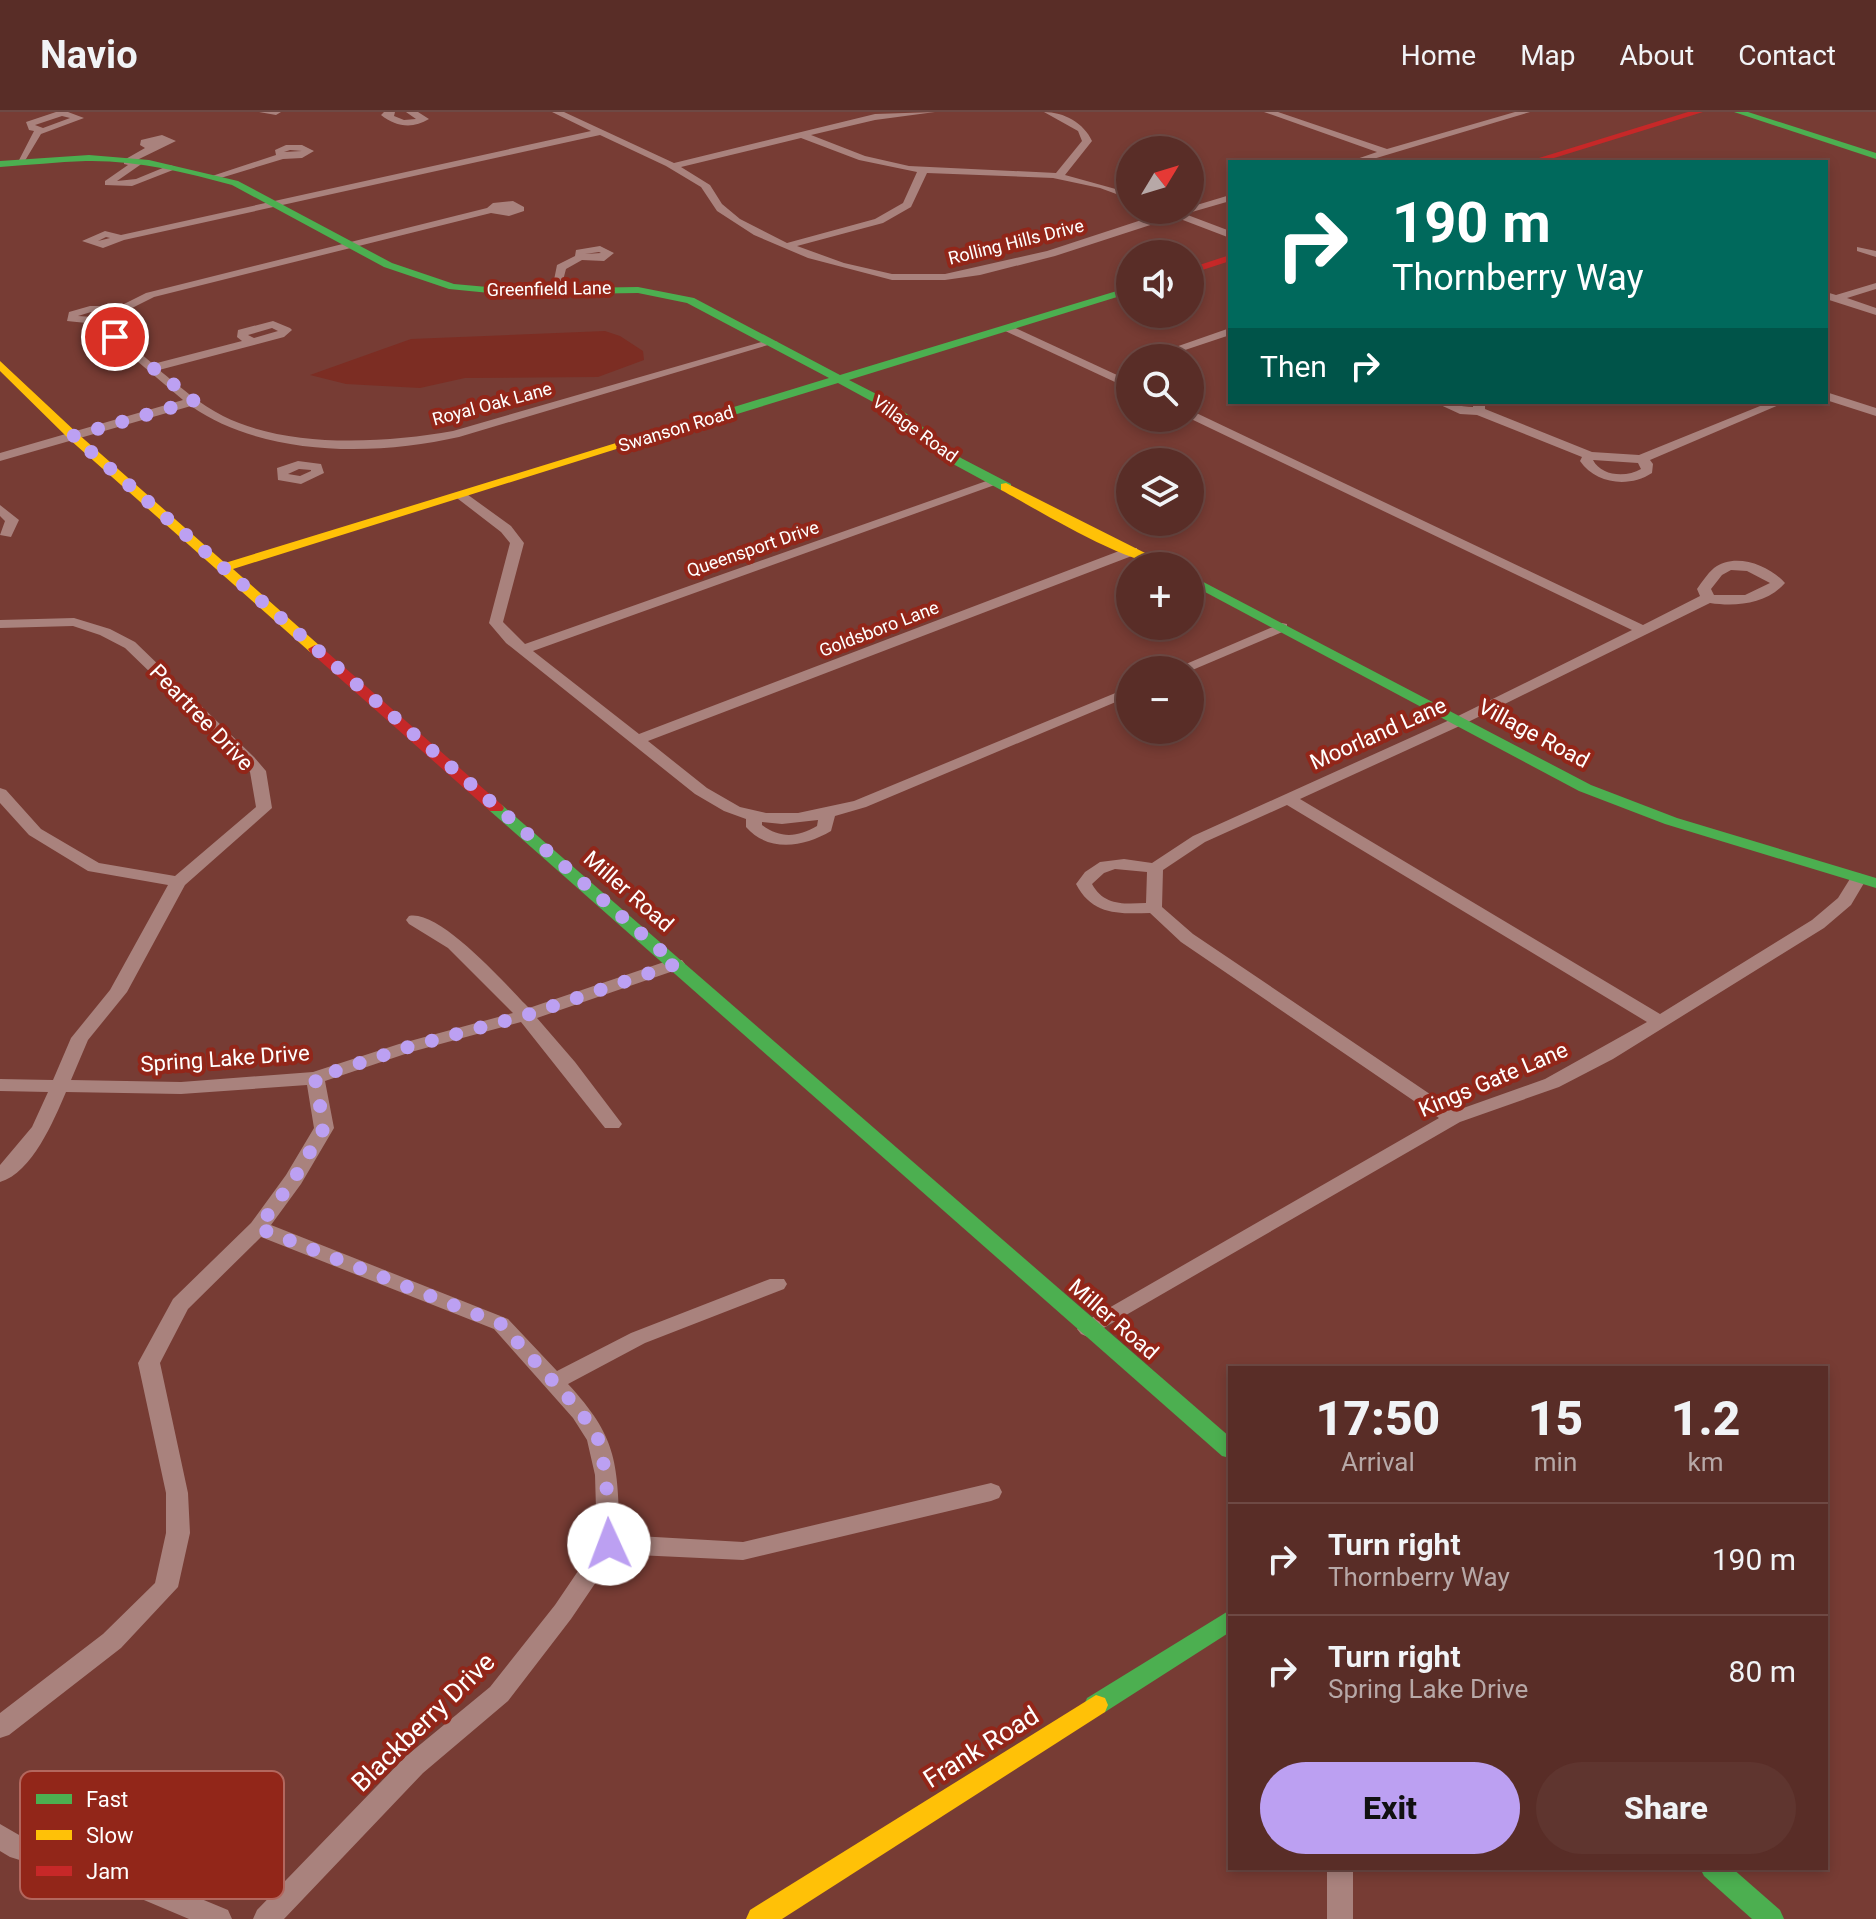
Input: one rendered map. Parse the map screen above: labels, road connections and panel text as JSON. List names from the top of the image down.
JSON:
{
  "streets": {
    "street": [
      "Rolling Hills Drive",
      "Greenfield Lane",
      "Royal Oak Lane",
      "Swanson Road",
      "Village Road",
      "Queensport Drive",
      "Goldsboro Lane",
      "Peartree Drive",
      "Moorland Lane",
      "Miller Road",
      "Spring Lake Drive",
      "Kings Gate Lane",
      "Blackberry Drive",
      "Frank Road"
    ]
  },
  "crossings": [
    ["Greenfield Lane", "Royal Oak Lane"],
    ["Greenfield Lane", "Swanson Road"],
    ["Greenfield Lane", "Village Road"],
    ["Swanson Road", "Village Road"],
    ["Swanson Road", "Miller Road"],
    ["Village Road", "Queensport Drive"],
    ["Village Road", "Goldsboro Lane"],
    ["Village Road", "Moorland Lane"],
    ["Village Road", "Kings Gate Lane"],
    ["Peartree Drive", "Spring Lake Drive"],
    ["Miller Road", "Spring Lake Drive"],
    ["Miller Road", "Kings Gate Lane"]
  ],
  "legend": ["Fast", "Slow", "Jam"],
  "north": "top right",
  "page": {
    "header": "Navio",
    "nav": [
      "Home",
      "Map",
      "About",
      "Contact"
    ],
    "map_buttons": ["+", "−"],
    "turn": ["190 m", "Thornberry Way"],
    "then": "Then",
    "eta": [
      "17:50",
      "Arrival",
      "15",
      "min",
      "1.2",
      "km"
    ],
    "list": [
      {
        "name": "Turn right",
        "note": "Thornberry Way",
        "value": "190 m"
      },
      {
        "name": "Turn right",
        "note": "Spring Lake Drive",
        "value": "80 m"
      }
    ],
    "buttons": ["Exit", "Share"]
  }
}
